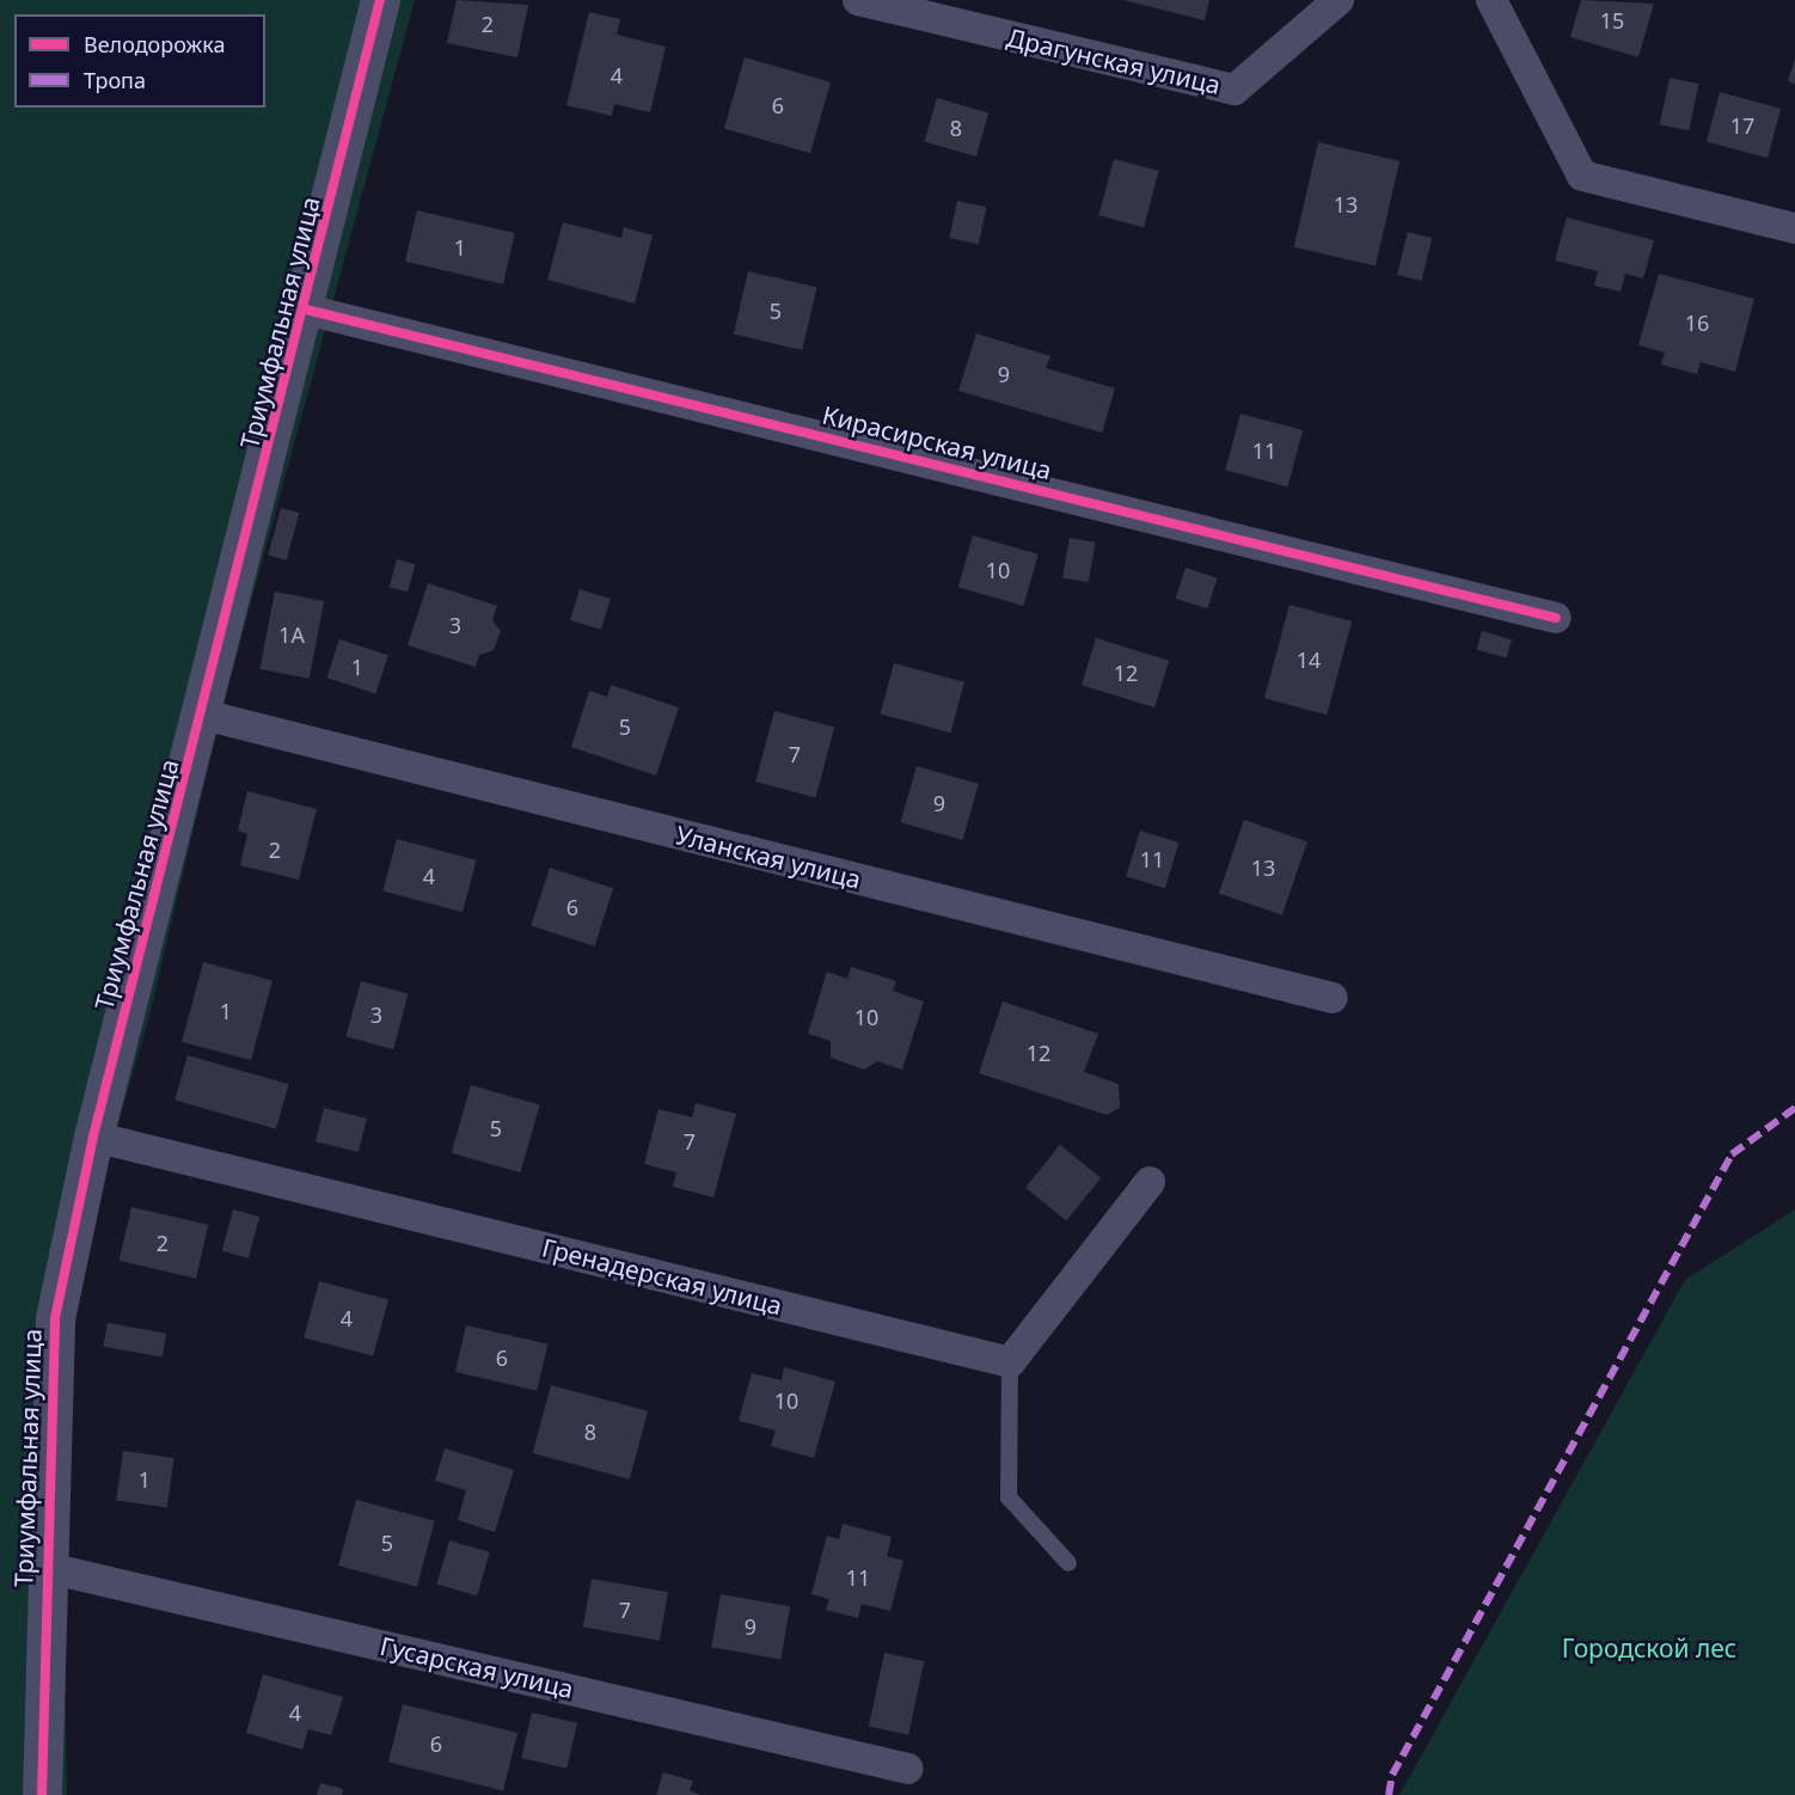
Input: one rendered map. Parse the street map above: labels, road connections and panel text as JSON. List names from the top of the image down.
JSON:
{
  "streets": {
    "street": [
      "Драгунская улица",
      "Триумфальная улица",
      "Кирасирская улица",
      "Уланская улица",
      "Гренадерская улица",
      "Гусарская улица"
    ]
  },
  "crossings": [
    ["Триумфальная улица", "Кирасирская улица"],
    ["Триумфальная улица", "Уланская улица"],
    ["Триумфальная улица", "Гренадерская улица"],
    ["Триумфальная улица", "Гусарская улица"]
  ],
  "parks": ["Городской лес"],
  "house_numbers": [
    "15",
    "2",
    "4",
    "6",
    "17",
    "8",
    "13",
    "1",
    "5",
    "16",
    "9",
    "11",
    "10",
    "3",
    "1А",
    "14",
    "1",
    "12",
    "5",
    "7",
    "9",
    "2",
    "11",
    "13",
    "4",
    "6",
    "1",
    "3",
    "10",
    "12",
    "5",
    "7",
    "2",
    "4",
    "6",
    "10",
    "8",
    "1",
    "5",
    "11",
    "7",
    "9",
    "4",
    "6"
  ],
  "legend": ["Велодорожка", "Тропа"]
}
